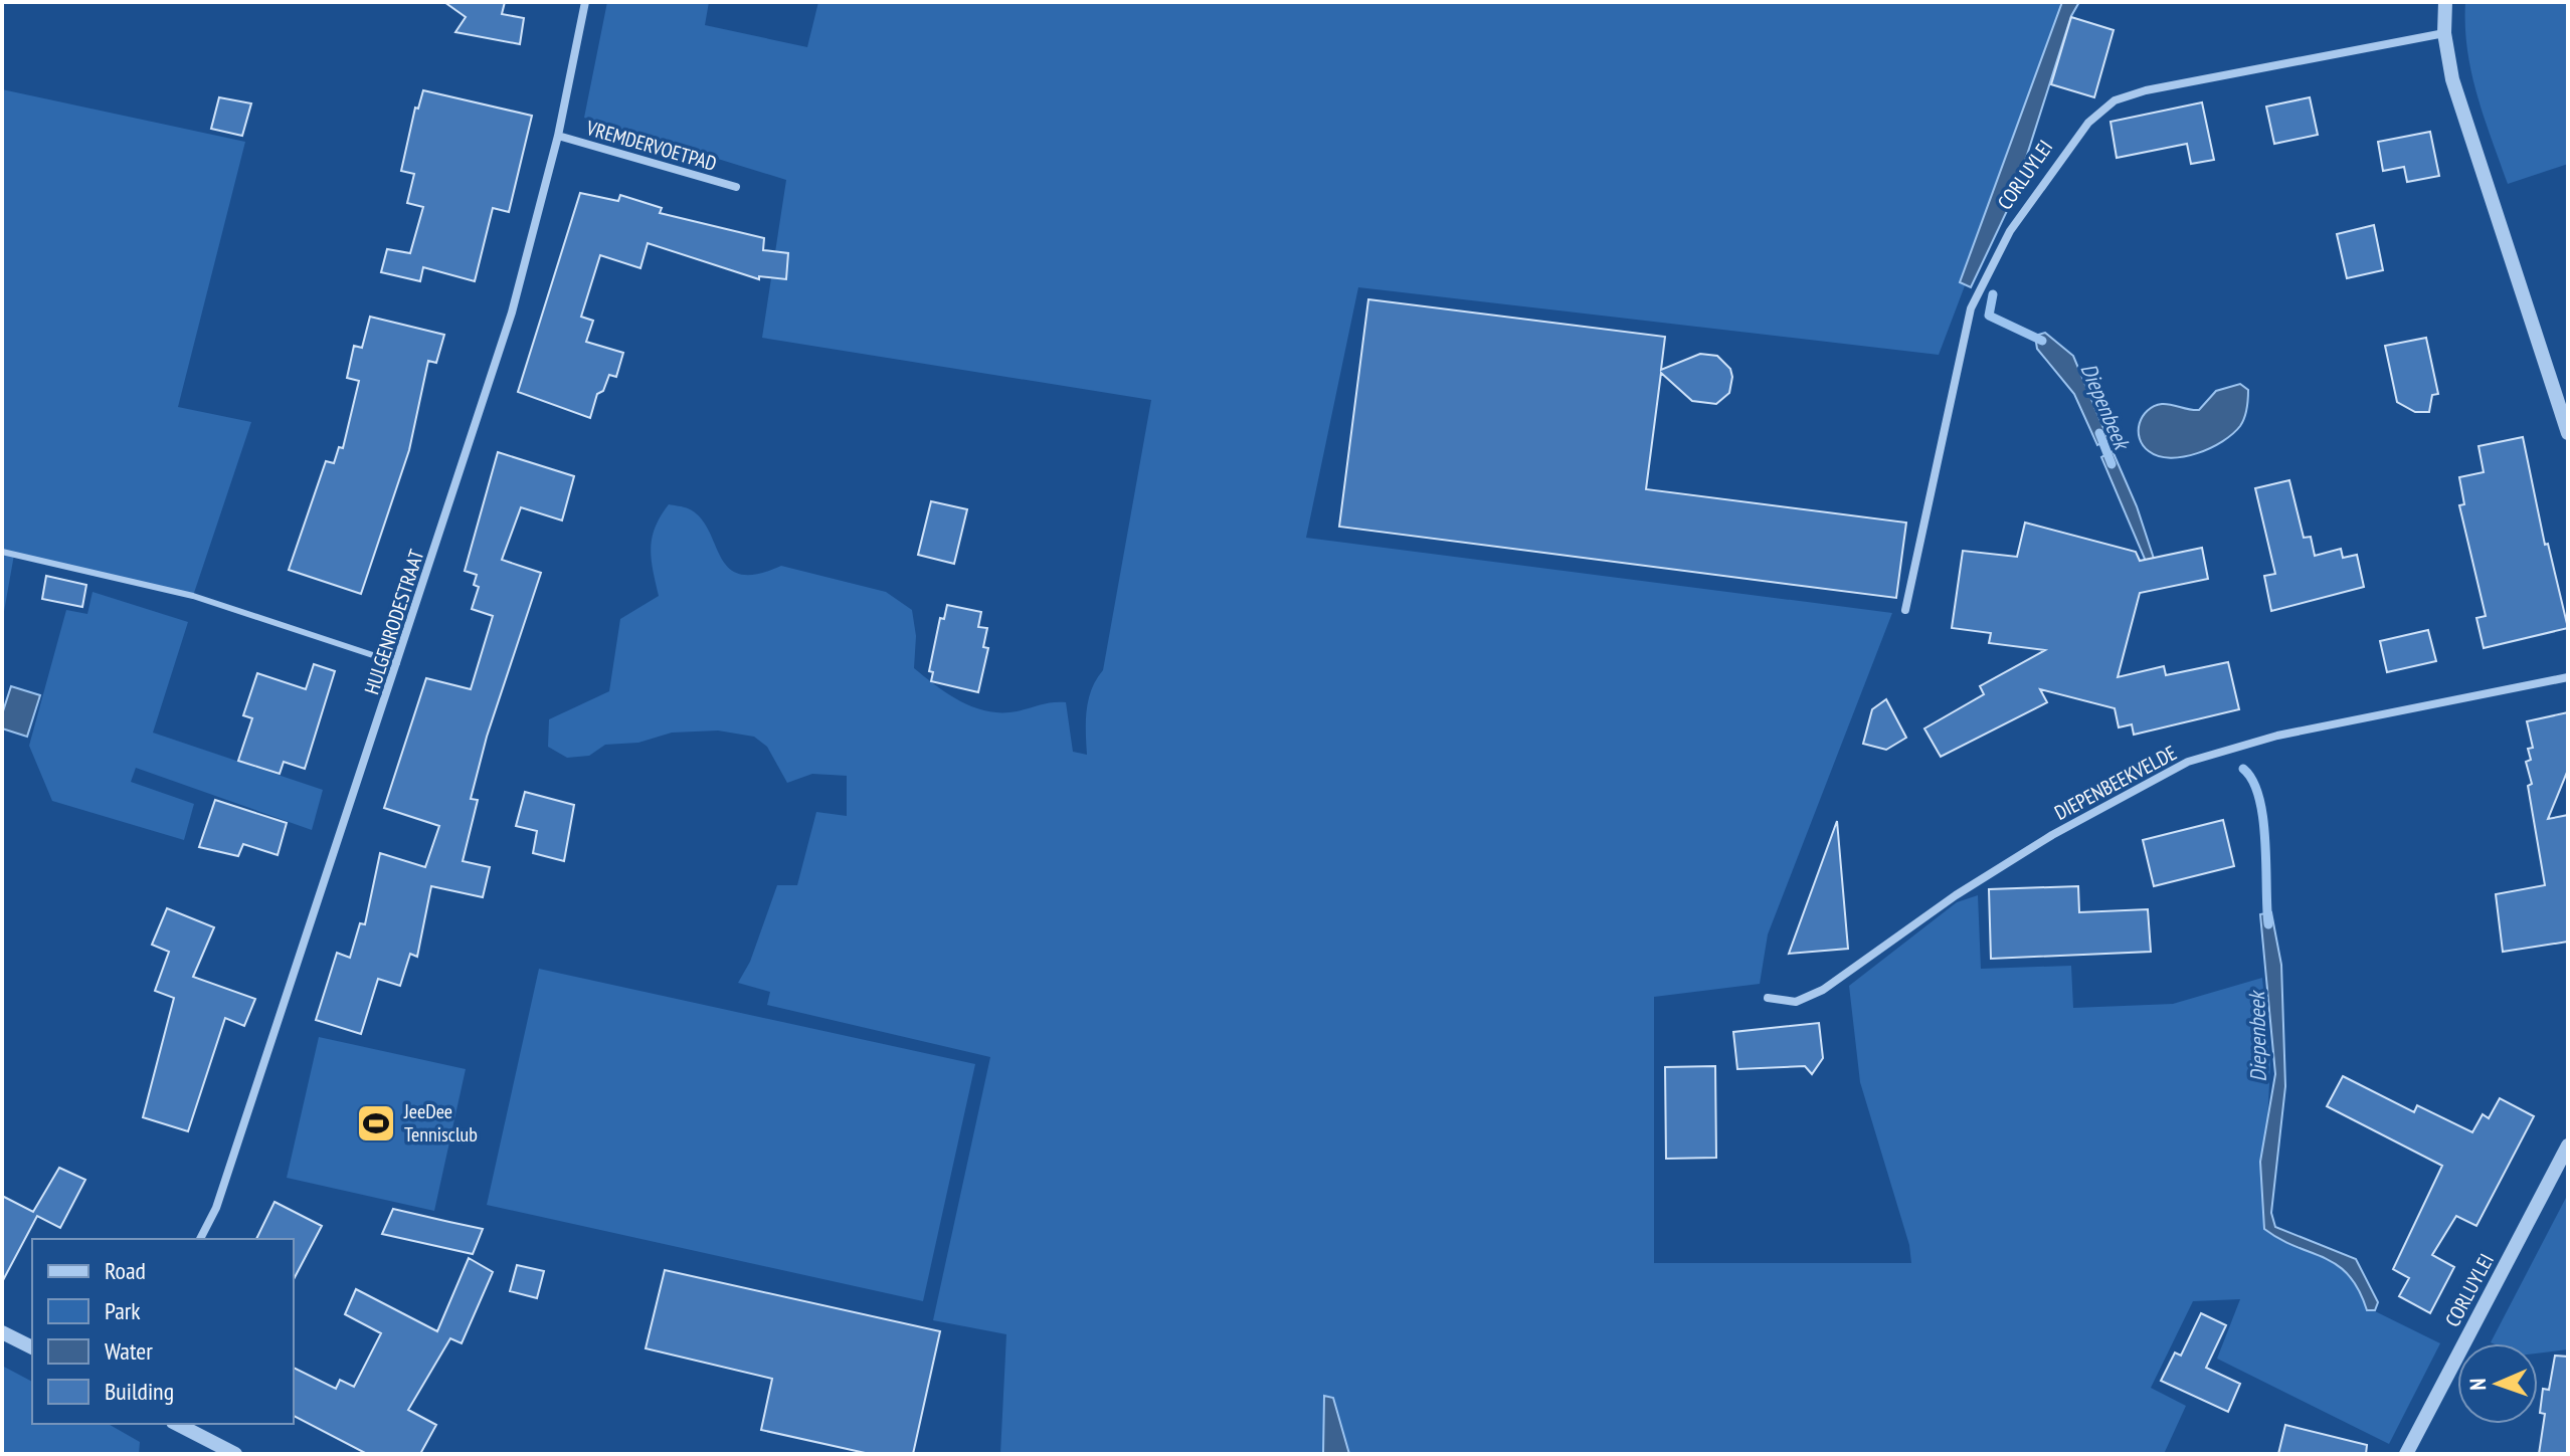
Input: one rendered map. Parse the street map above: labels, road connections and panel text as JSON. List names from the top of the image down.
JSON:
{
  "streets": {
    "street": [
      "VREMDERVOETPAD",
      "CORLUYLEI",
      "HULGENRODESTRAAT",
      "DIEPENBEEKVELDE"
    ]
  },
  "crossings": [
    ["VREMDERVOETPAD", "HULGENRODESTRAAT"]
  ],
  "water": ["Diepenbeek"],
  "places": {
    "sports": ["JeeDee Tennisclub"]
  },
  "legend": [
    "Road",
    "Park",
    "Water",
    "Building"
  ],
  "north": "left"
}
